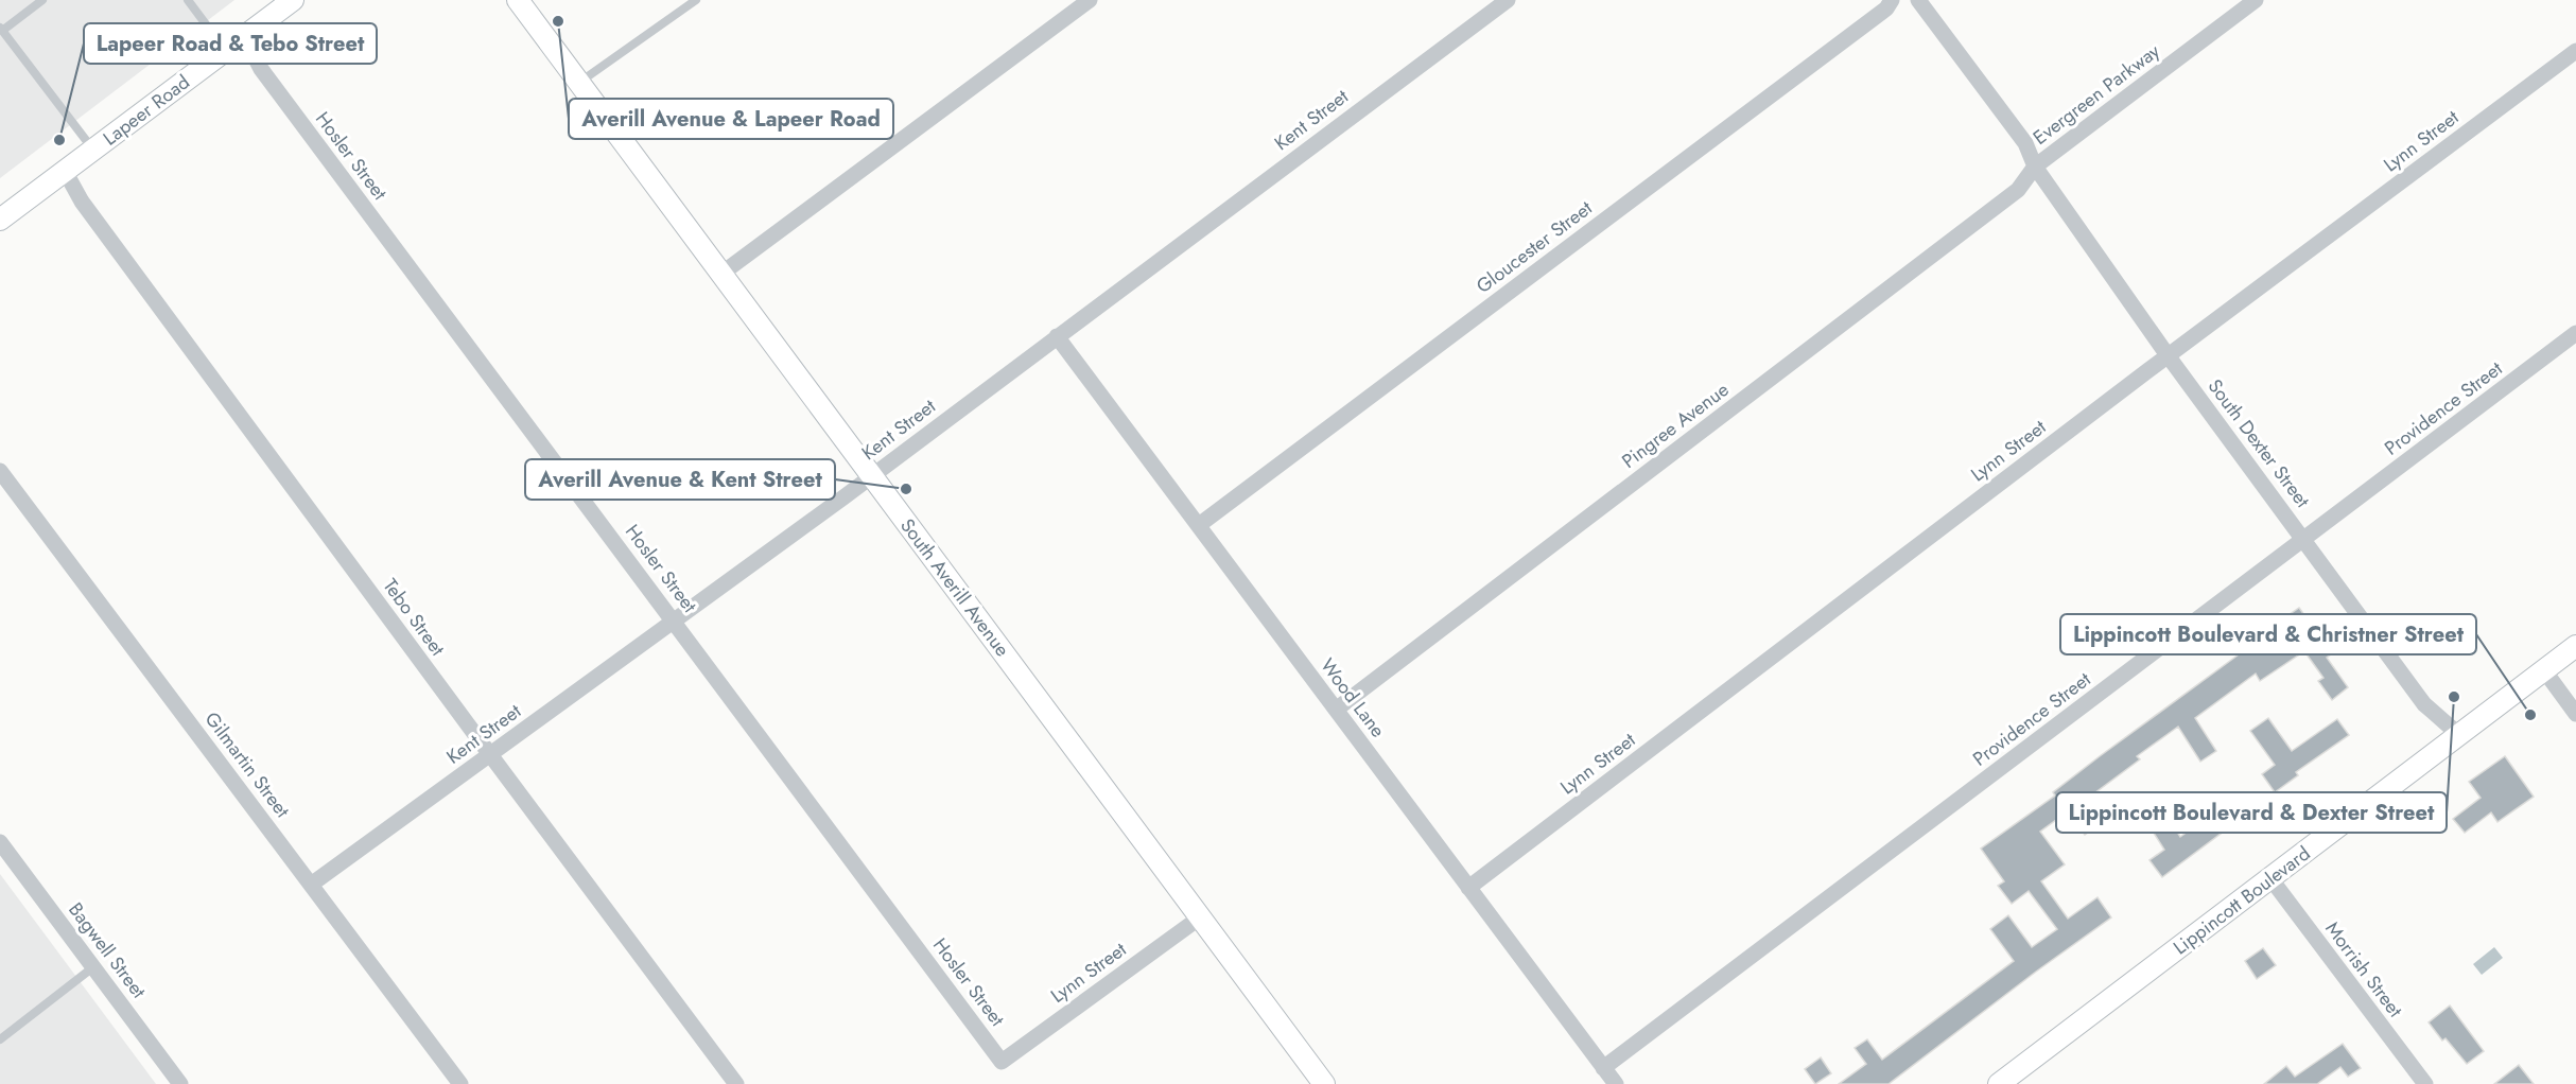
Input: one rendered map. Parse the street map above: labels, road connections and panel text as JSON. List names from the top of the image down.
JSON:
{
  "streets": {
    "street": [
      "Evergreen Parkway",
      "Lapeer Road",
      "Kent Street",
      "Lynn Street",
      "Hosler Street",
      "Gloucester Street",
      "Providence Street",
      "Pingree Avenue",
      "South Dexter Street",
      "South Averill Avenue",
      "Tebo Street",
      "Wood Lane",
      "Gilmartin Street",
      "Lippincott Boulevard",
      "Bagwell Street",
      "Morrish Street"
    ]
  },
  "crossings": [
    ["Evergreen Parkway", "Pingree Avenue"],
    ["Evergreen Parkway", "South Dexter Street"],
    ["Lapeer Road", "Hosler Street"],
    ["Lapeer Road", "Tebo Street"],
    ["Kent Street", "Hosler Street"],
    ["Kent Street", "South Averill Avenue"],
    ["Kent Street", "Tebo Street"],
    ["Kent Street", "Wood Lane"],
    ["Kent Street", "Gilmartin Street"],
    ["Lynn Street", "Hosler Street"],
    ["Lynn Street", "South Dexter Street"],
    ["Lynn Street", "South Averill Avenue"],
    ["Lynn Street", "Wood Lane"],
    ["Gloucester Street", "Wood Lane"],
    ["Providence Street", "South Dexter Street"],
    ["Providence Street", "Wood Lane"],
    ["Pingree Avenue", "South Dexter Street"],
    ["Pingree Avenue", "Wood Lane"],
    ["South Dexter Street", "Lippincott Boulevard"],
    ["Lippincott Boulevard", "Morrish Street"]
  ],
  "places": [
    "Averill Avenue & Lapeer Road",
    "Lapeer Road & Tebo Street",
    "Averill Avenue & Kent Street",
    "Lippincott Boulevard & Dexter Street",
    "Lippincott Boulevard & Christner Street"
  ]
}
